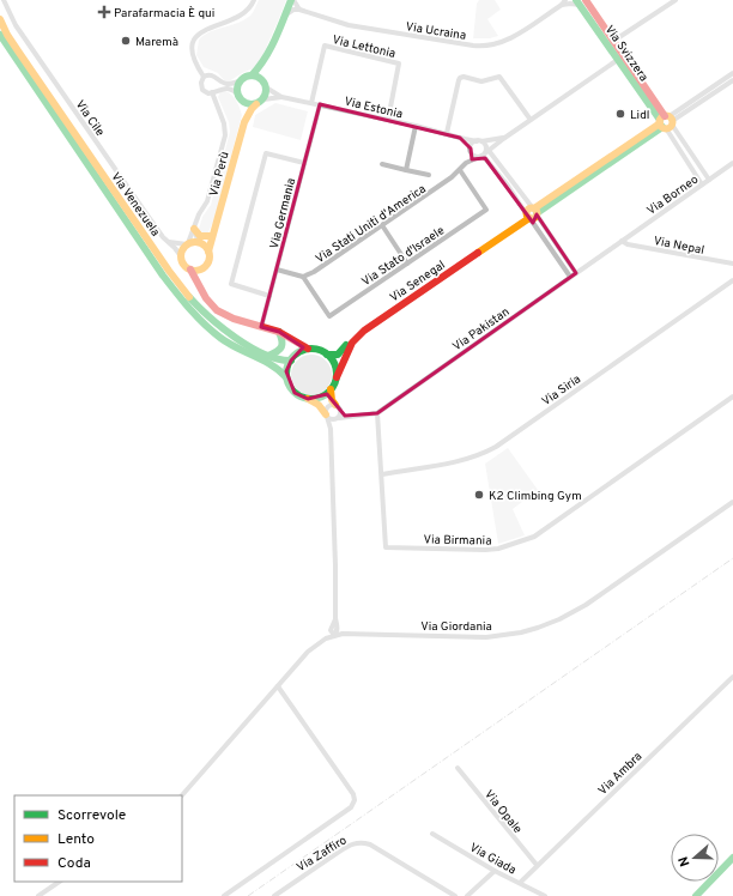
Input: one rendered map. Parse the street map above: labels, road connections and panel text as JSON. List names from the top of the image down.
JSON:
{
  "streets": {
    "main road": [
      "Via Svizzera",
      "Via Perù",
      "Via Venezuela",
      "Via Senegal"
    ],
    "street": [
      "Via Ucraina",
      "Via Lettonia",
      "Via Estonia",
      "Via Cile",
      "Via Borneo",
      "Via Germania",
      "Via Stati Uniti d'America",
      "Via Nepal",
      "Via Stato d'Israele",
      "Via Pakistan",
      "Via Siria",
      "Via Birmania",
      "Via Giordania",
      "Via Ambra",
      "Via Opale",
      "Via Zaffiro",
      "Via Giada"
    ]
  },
  "crossings": [
    ["Via Lettonia", "Via Estonia"],
    ["Via Svizzera", "Via Borneo"],
    ["Via Svizzera", "Via Stati Uniti d'America"],
    ["Via Svizzera", "Via Senegal"],
    ["Via Estonia", "Via Perù"],
    ["Via Estonia", "Via Germania"],
    ["Via Estonia", "Via Stati Uniti d'America"],
    ["Via Cile", "Via Perù"],
    ["Via Borneo", "Via Nepal"],
    ["Via Borneo", "Via Pakistan"],
    ["Via Venezuela", "Via Senegal"],
    ["Via Stati Uniti d'America", "Via Stato d'Israele"],
    ["Via Nepal", "Via Pakistan"],
    ["Via Pakistan", "Via Birmania"],
    ["Via Siria", "Via Birmania"],
    ["Via Ambra", "Via Opale"],
    ["Via Ambra", "Via Giada"]
  ],
  "places": {
    "health": ["Parafarmacia È qui"],
    "other": ["Maremà", "Lidl", "K2 Climbing Gym"]
  },
  "legend": ["Scorrevole", "Lento", "Coda"],
  "north": "left"
}
